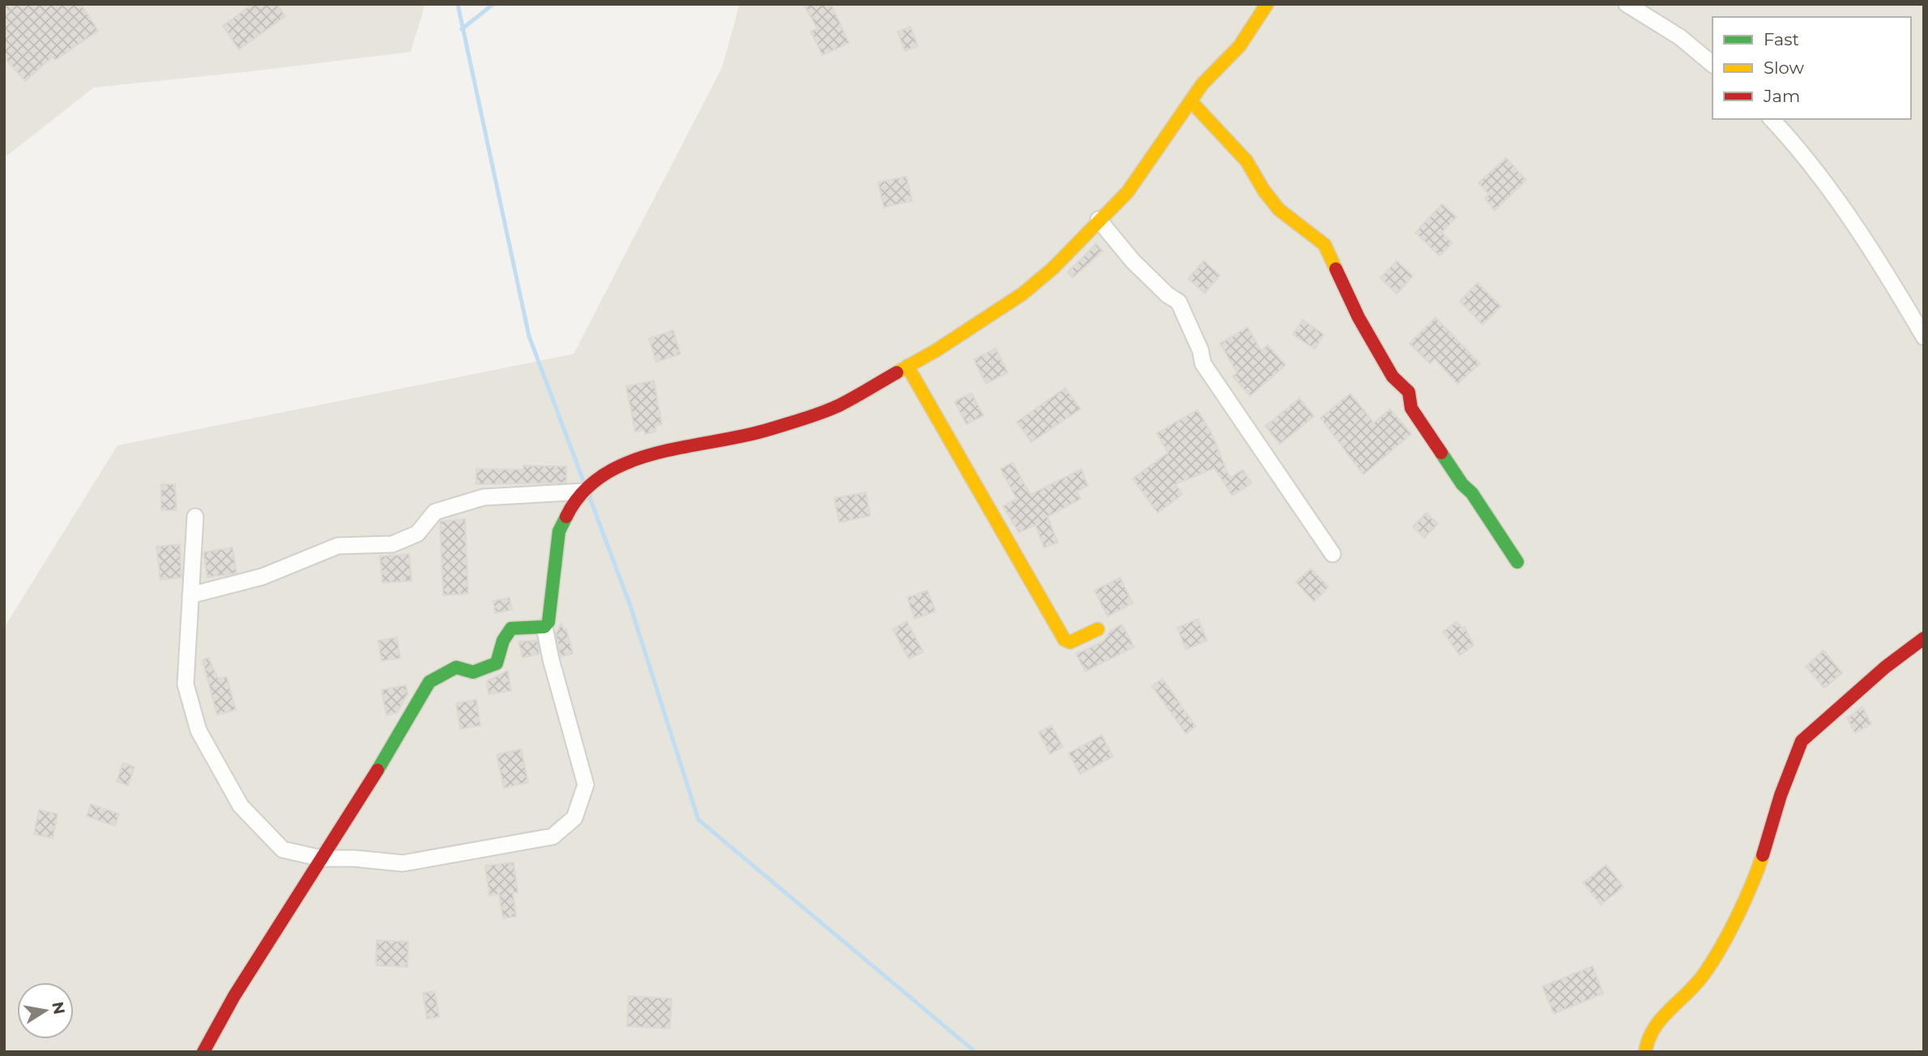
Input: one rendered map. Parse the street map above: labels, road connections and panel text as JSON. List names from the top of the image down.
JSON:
{
  "legend": ["Fast", "Slow", "Jam"],
  "north": "right"
}
